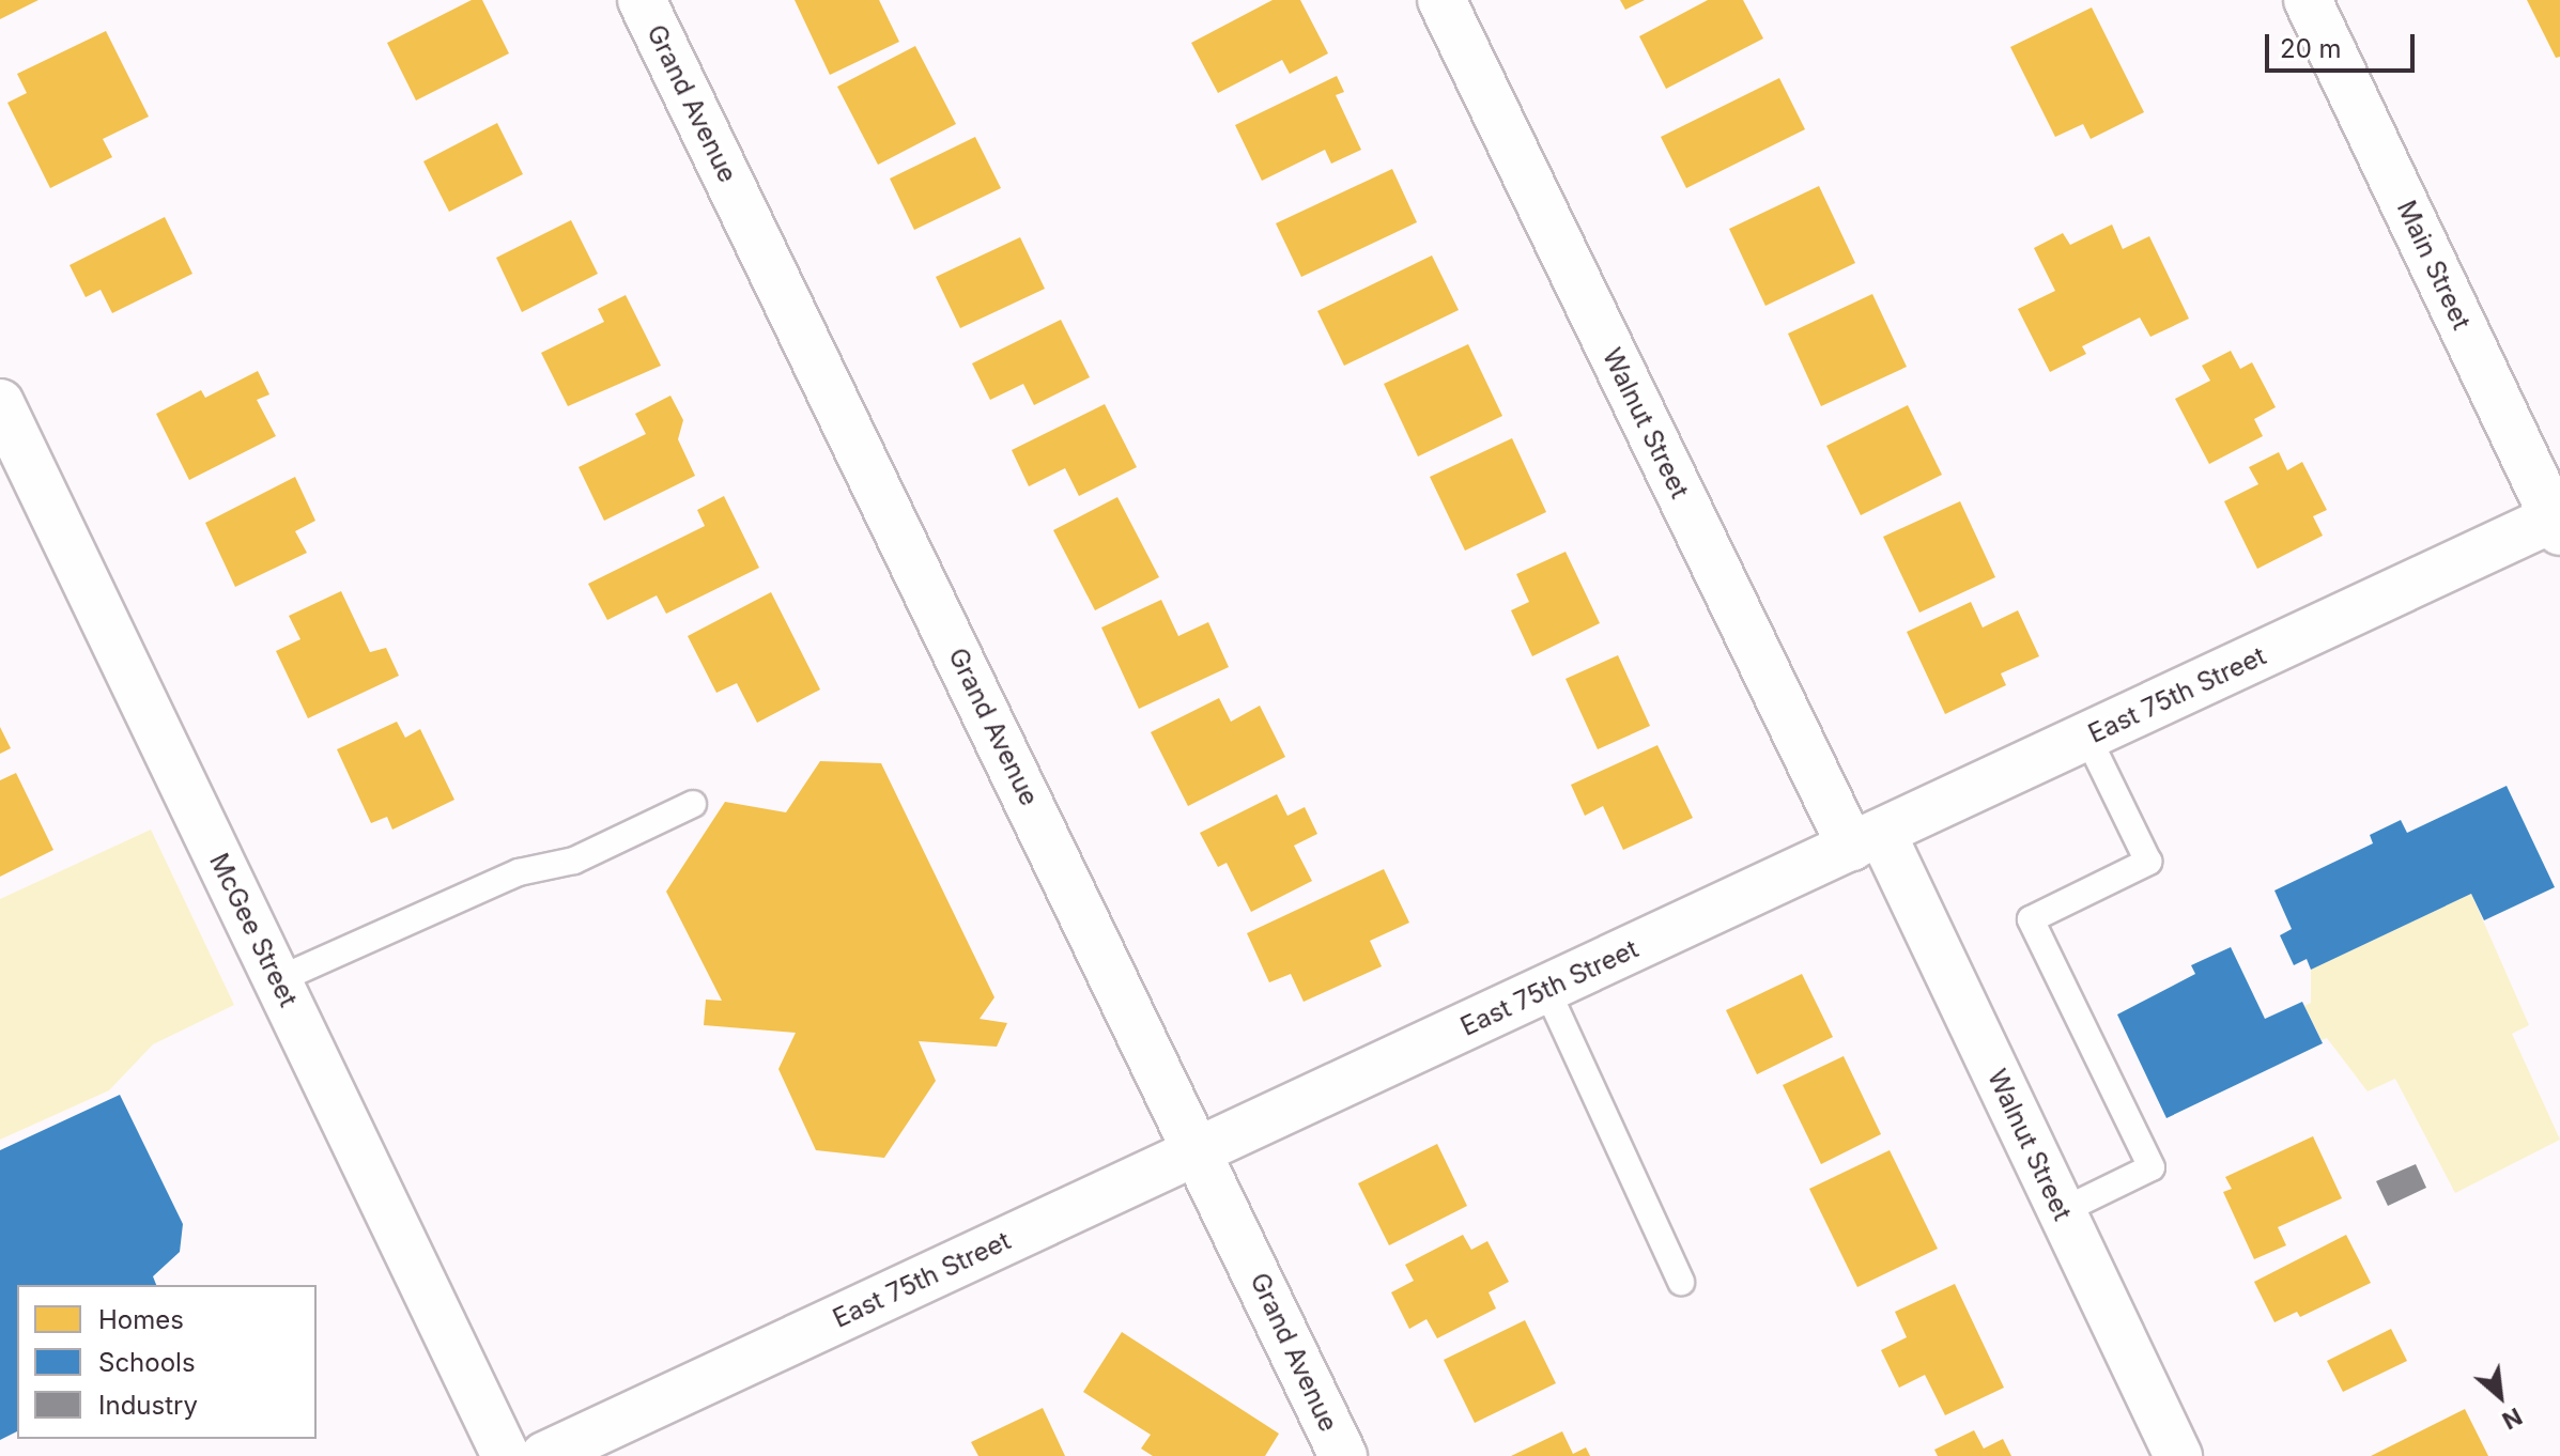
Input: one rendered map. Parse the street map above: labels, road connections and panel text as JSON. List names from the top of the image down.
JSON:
{
  "streets": {
    "street": [
      "Grand Avenue",
      "Main Street",
      "Walnut Street",
      "East 75th Street",
      "McGee Street"
    ]
  },
  "crossings": [
    ["Grand Avenue", "East 75th Street"],
    ["Main Street", "East 75th Street"],
    ["Walnut Street", "East 75th Street"]
  ],
  "legend": ["Homes", "Schools", "Industry"],
  "scale_bar": "20 m",
  "north": "bottom right"
}
